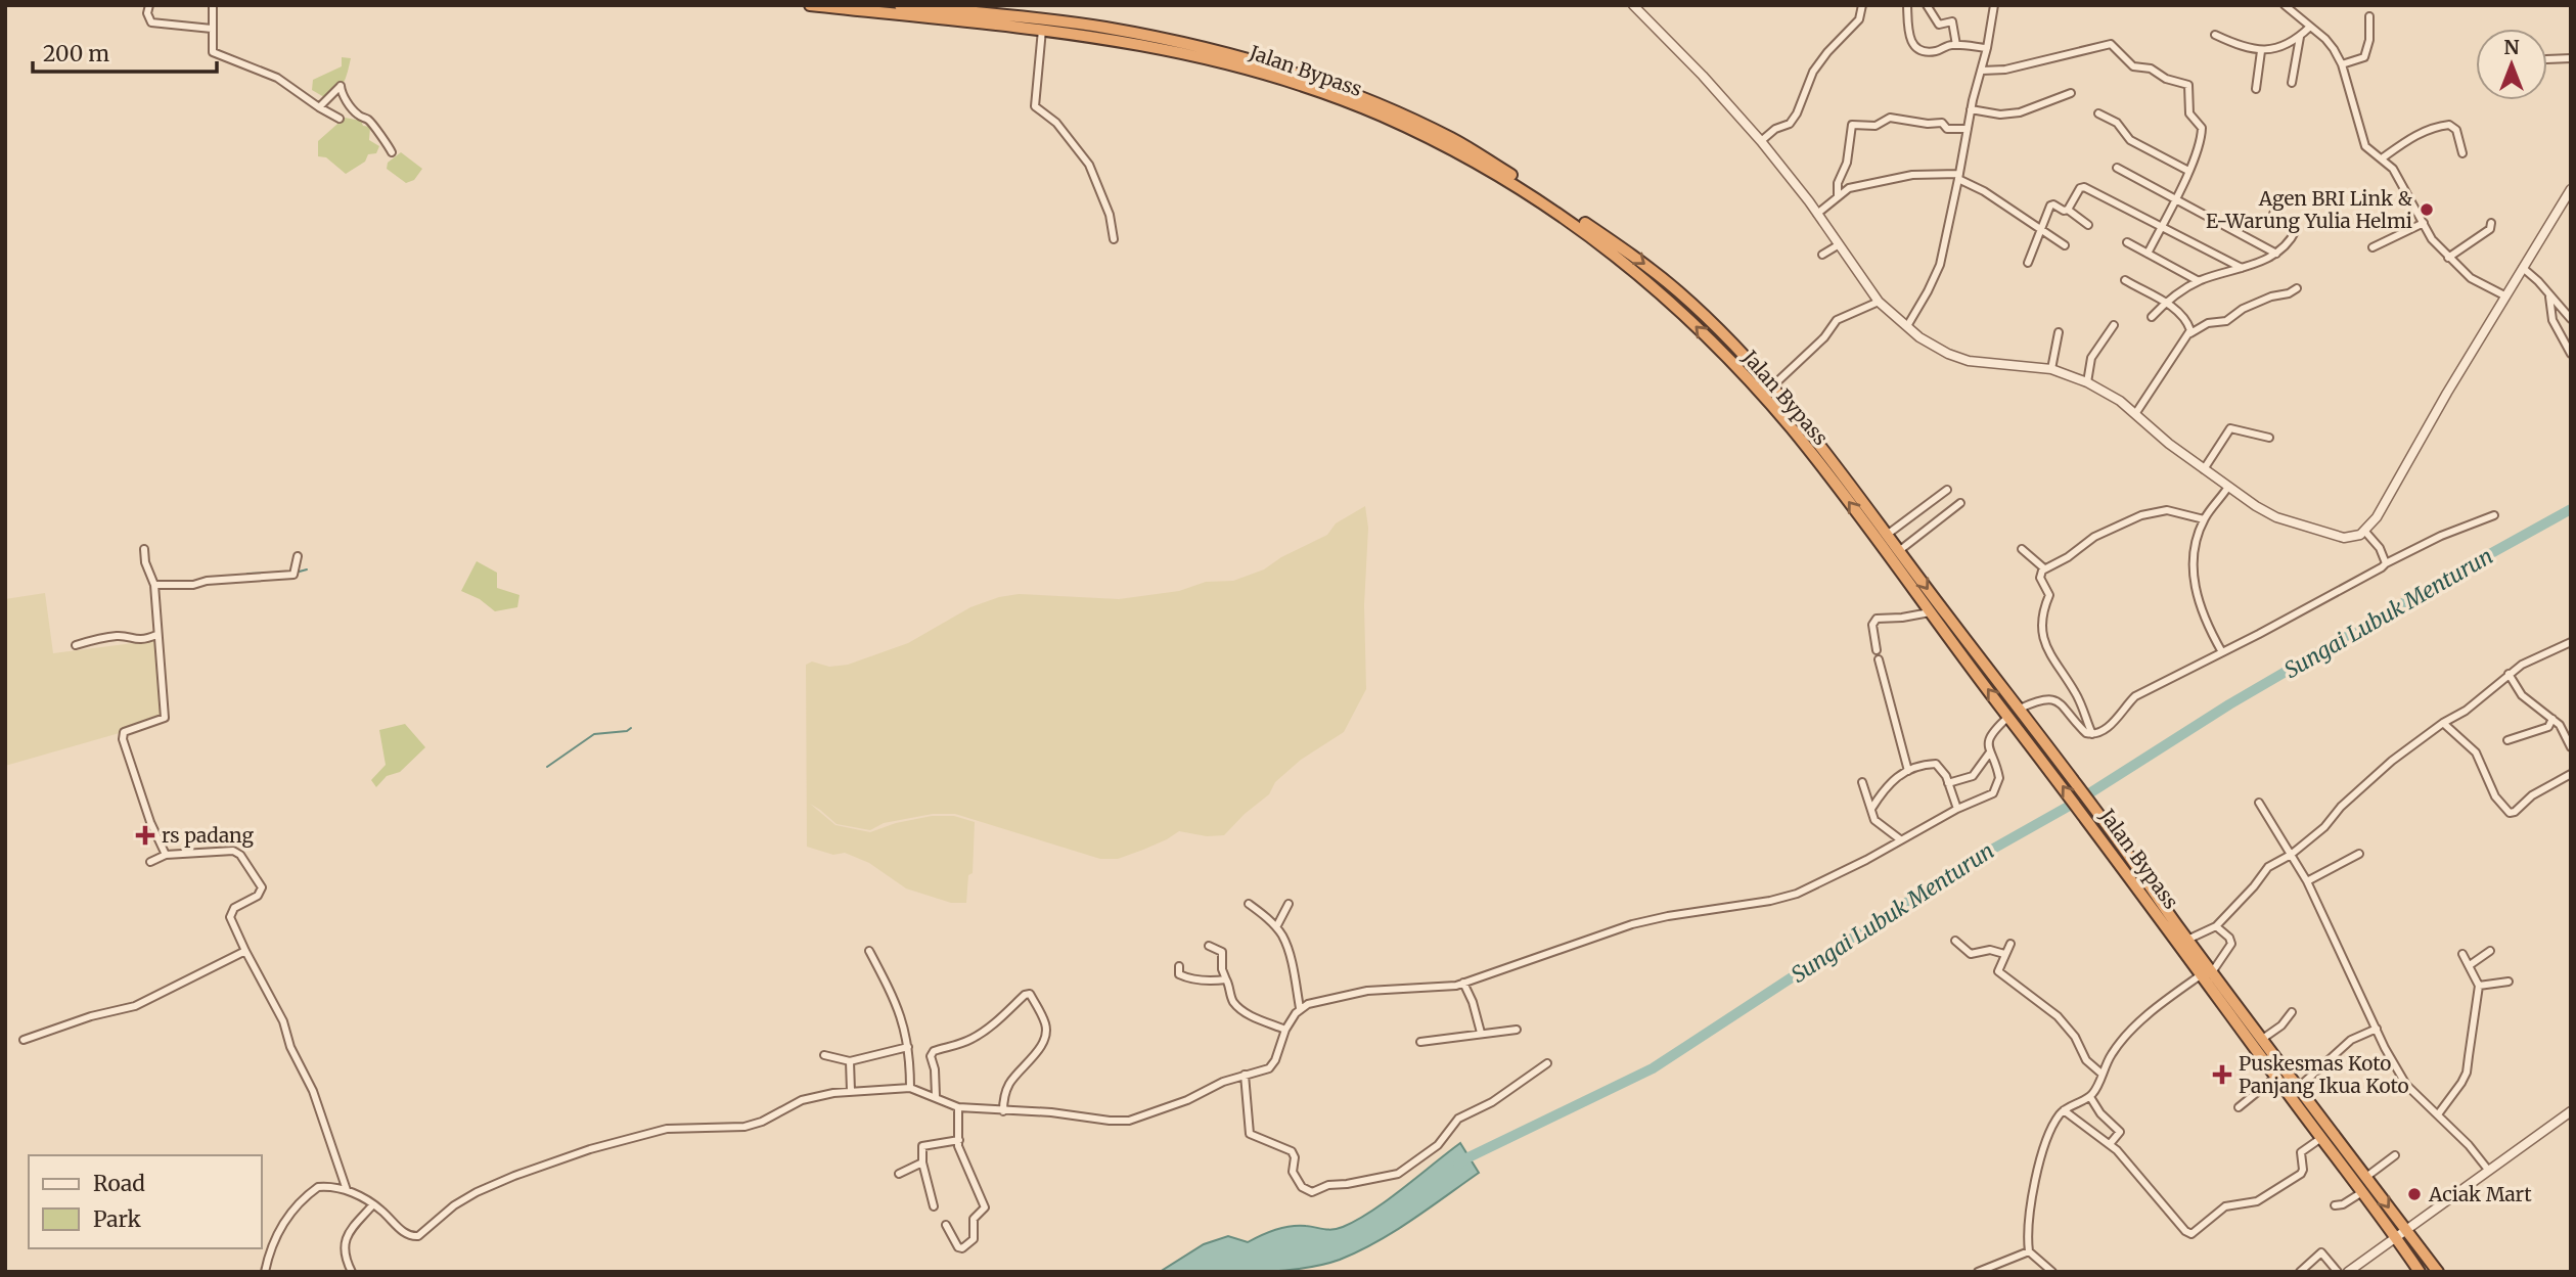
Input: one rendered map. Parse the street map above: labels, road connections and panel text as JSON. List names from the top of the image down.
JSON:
{
  "streets": {
    "highway": ["Jalan Bypass"]
  },
  "water": ["Sungai Lubuk Menturun"],
  "places": {
    "other": ["Agen BRI Link & E-Warung Yulia Helmi", "Aciak Mart"],
    "health": ["rs padang", "Puskesmas Koto Panjang Ikua Koto"]
  },
  "legend": ["Road", "Park"],
  "scale_bar": "200 m",
  "north": "top"
}
